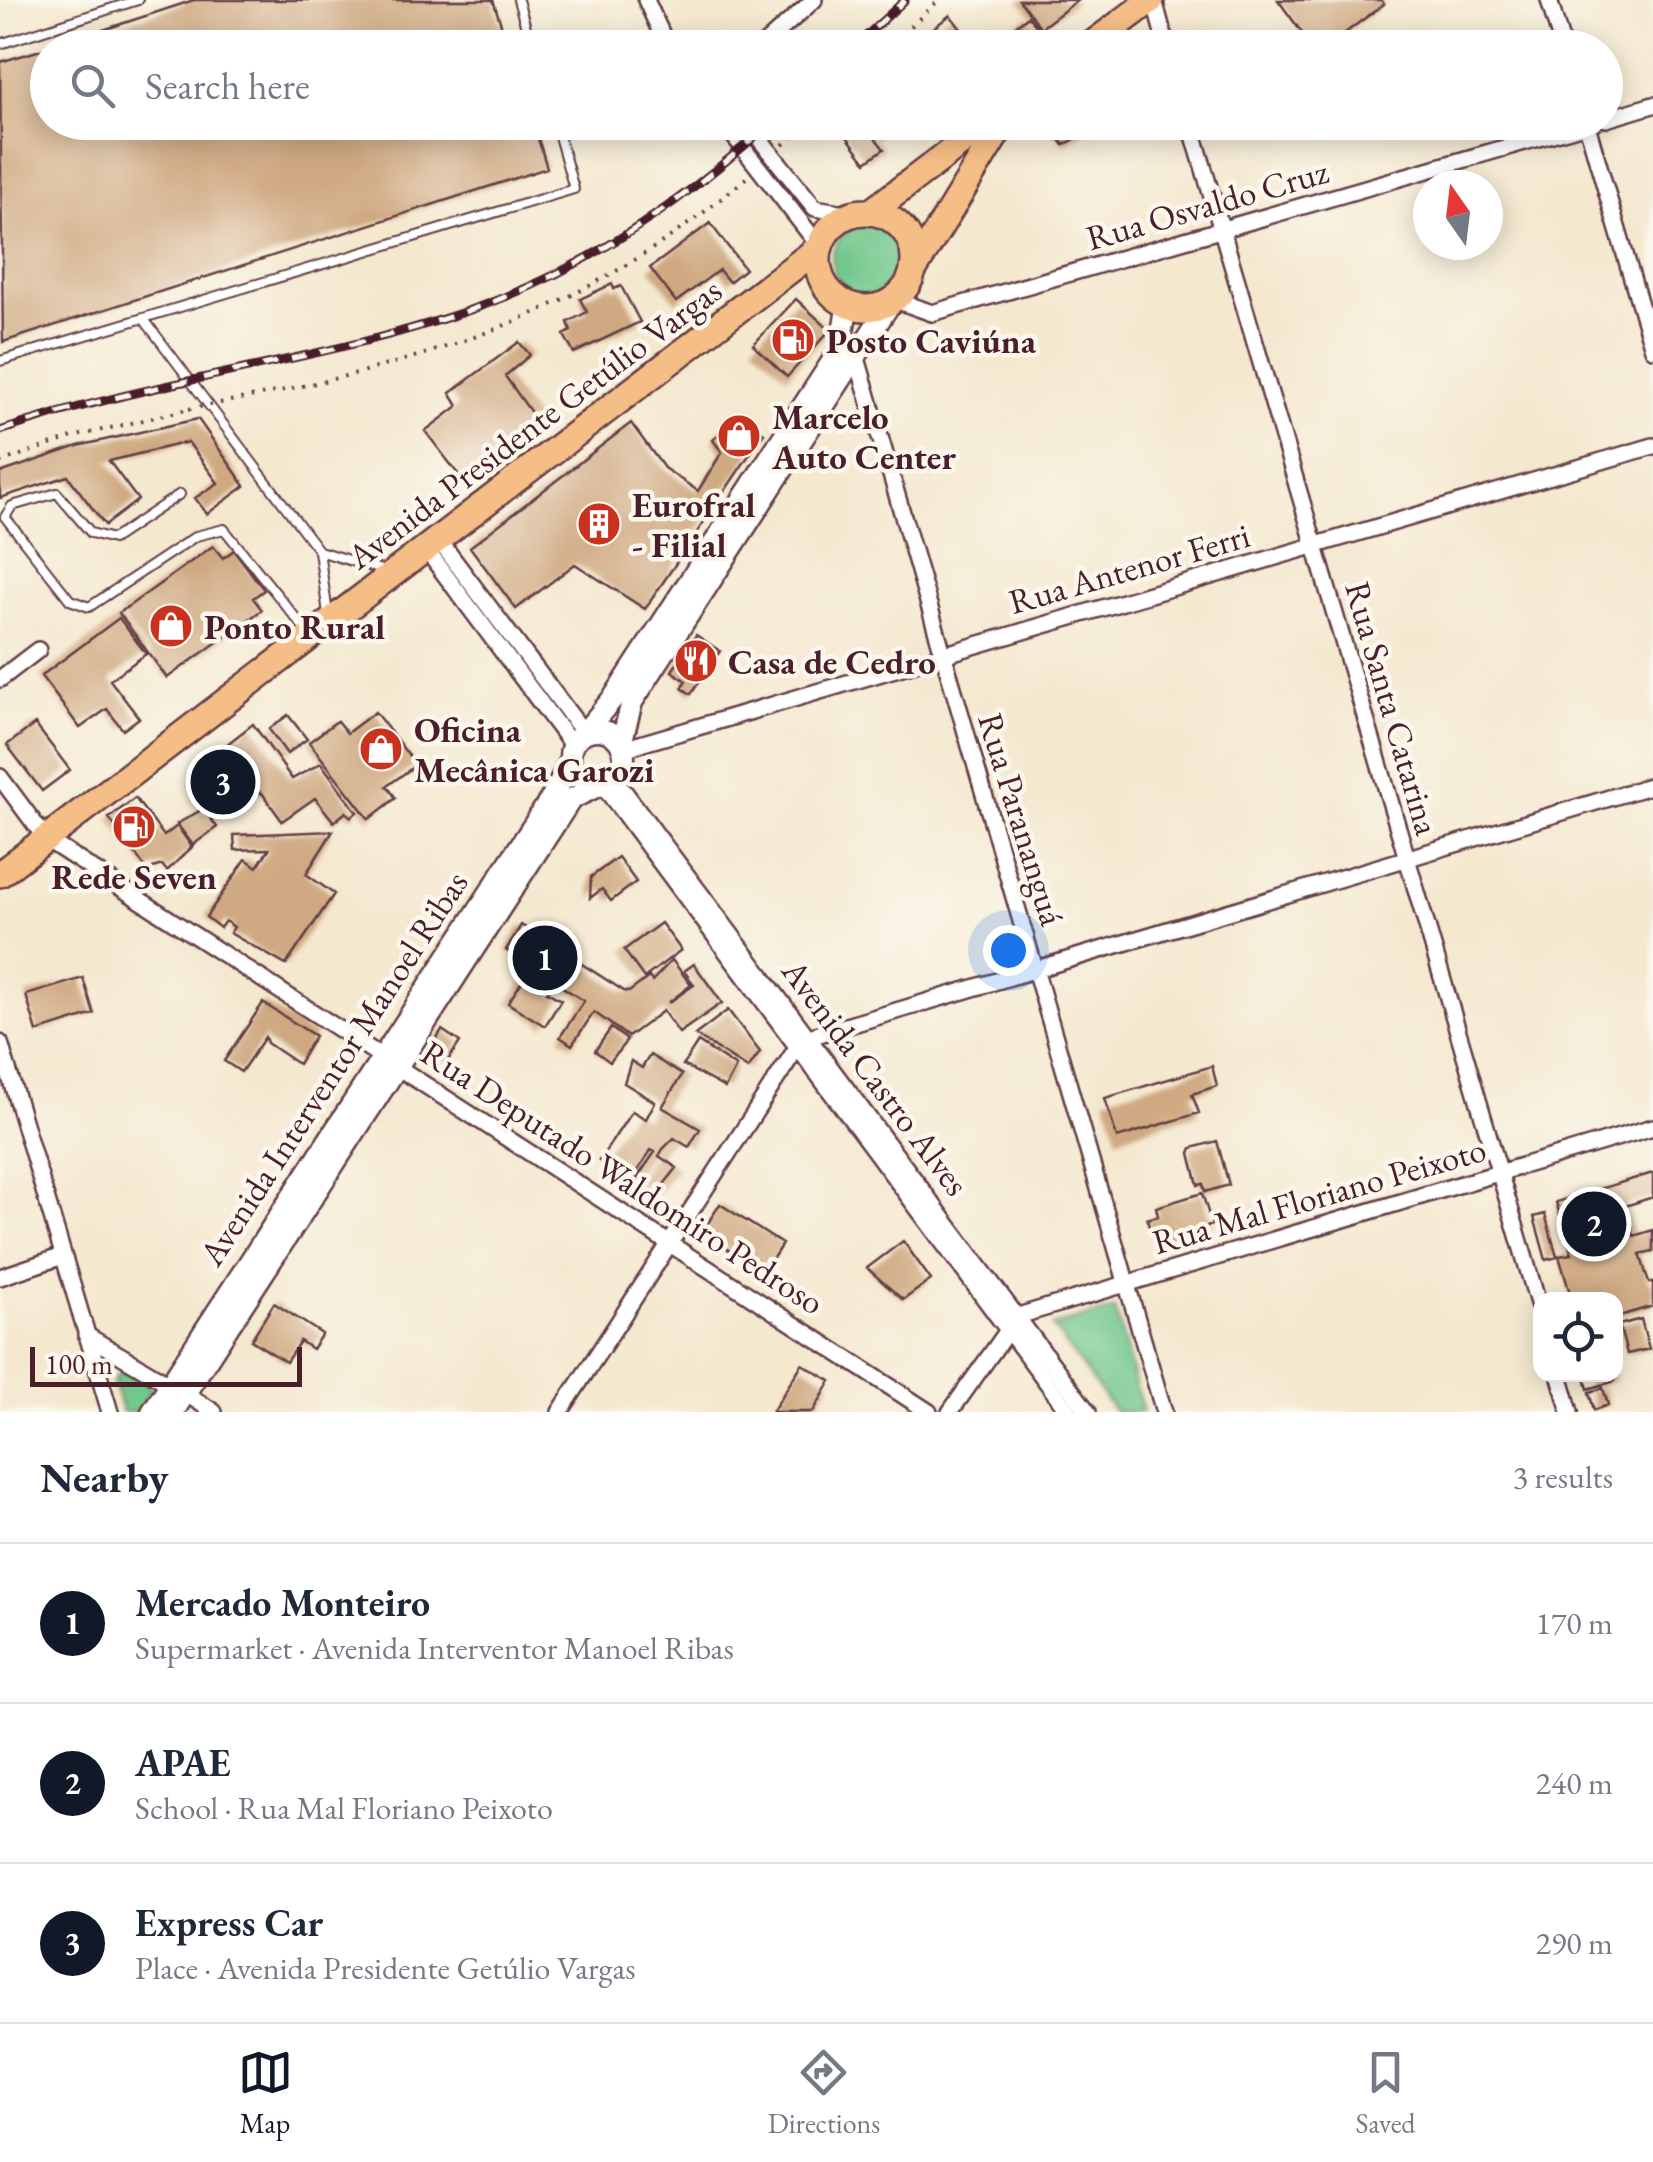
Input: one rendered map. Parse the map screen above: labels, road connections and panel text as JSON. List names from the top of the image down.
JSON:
{
  "streets": {
    "main road": ["Avenida Presidente Getúlio Vargas"],
    "street": [
      "Rua Osvaldo Cruz",
      "Rua Antenor Ferri",
      "Rua Santa Catarina",
      "Rua Parananguá",
      "Avenida Interventor Manoel Ribas",
      "Avenida Castro Alves",
      "Rua Deputado Waldomiro Pedroso",
      "Rua Mal Floriano Peixoto"
    ]
  },
  "crossings": [
    ["Rua Osvaldo Cruz", "Avenida Presidente Getúlio Vargas"],
    ["Rua Osvaldo Cruz", "Rua Santa Catarina"],
    ["Rua Osvaldo Cruz", "Avenida Interventor Manoel Ribas"],
    ["Avenida Presidente Getúlio Vargas", "Avenida Interventor Manoel Ribas"],
    ["Avenida Presidente Getúlio Vargas", "Rua Deputado Waldomiro Pedroso"],
    ["Rua Antenor Ferri", "Rua Santa Catarina"],
    ["Rua Antenor Ferri", "Rua Parananguá"],
    ["Rua Antenor Ferri", "Avenida Interventor Manoel Ribas"],
    ["Rua Antenor Ferri", "Avenida Castro Alves"],
    ["Rua Santa Catarina", "Rua Mal Floriano Peixoto"],
    ["Rua Parananguá", "Avenida Interventor Manoel Ribas"],
    ["Rua Parananguá", "Rua Mal Floriano Peixoto"],
    ["Avenida Interventor Manoel Ribas", "Avenida Castro Alves"],
    ["Avenida Interventor Manoel Ribas", "Rua Deputado Waldomiro Pedroso"],
    ["Avenida Castro Alves", "Rua Mal Floriano Peixoto"]
  ],
  "places": {
    "fuel station": ["Posto Caviúna", "Rede Seven"],
    "shop": ["Marcelo Auto Center", "Ponto Rural", "Oficina Mecânica Garozi"],
    "building": ["Eurofral - Filial"],
    "restaurant": ["Casa de Cedro"]
  },
  "scale_bar": "100 m",
  "north": "top",
  "page": {
    "search": "Search here",
    "pins": ["3", "1", "2"],
    "scale": "100 m",
    "heading": ["Nearby", "3 results"],
    "list": [
      {
        "mark": "1",
        "name": "Mercado Monteiro",
        "note": "Supermarket · Avenida Interventor Manoel Ribas",
        "value": "170 m"
      },
      {
        "mark": "2",
        "name": "APAE",
        "note": "School · Rua Mal Floriano Peixoto",
        "value": "240 m"
      },
      {
        "mark": "3",
        "name": "Express Car",
        "note": "Place · Avenida Presidente Getúlio Vargas",
        "value": "290 m"
      }
    ],
    "nav": ["Map", "Directions", "Saved"]
  }
}
